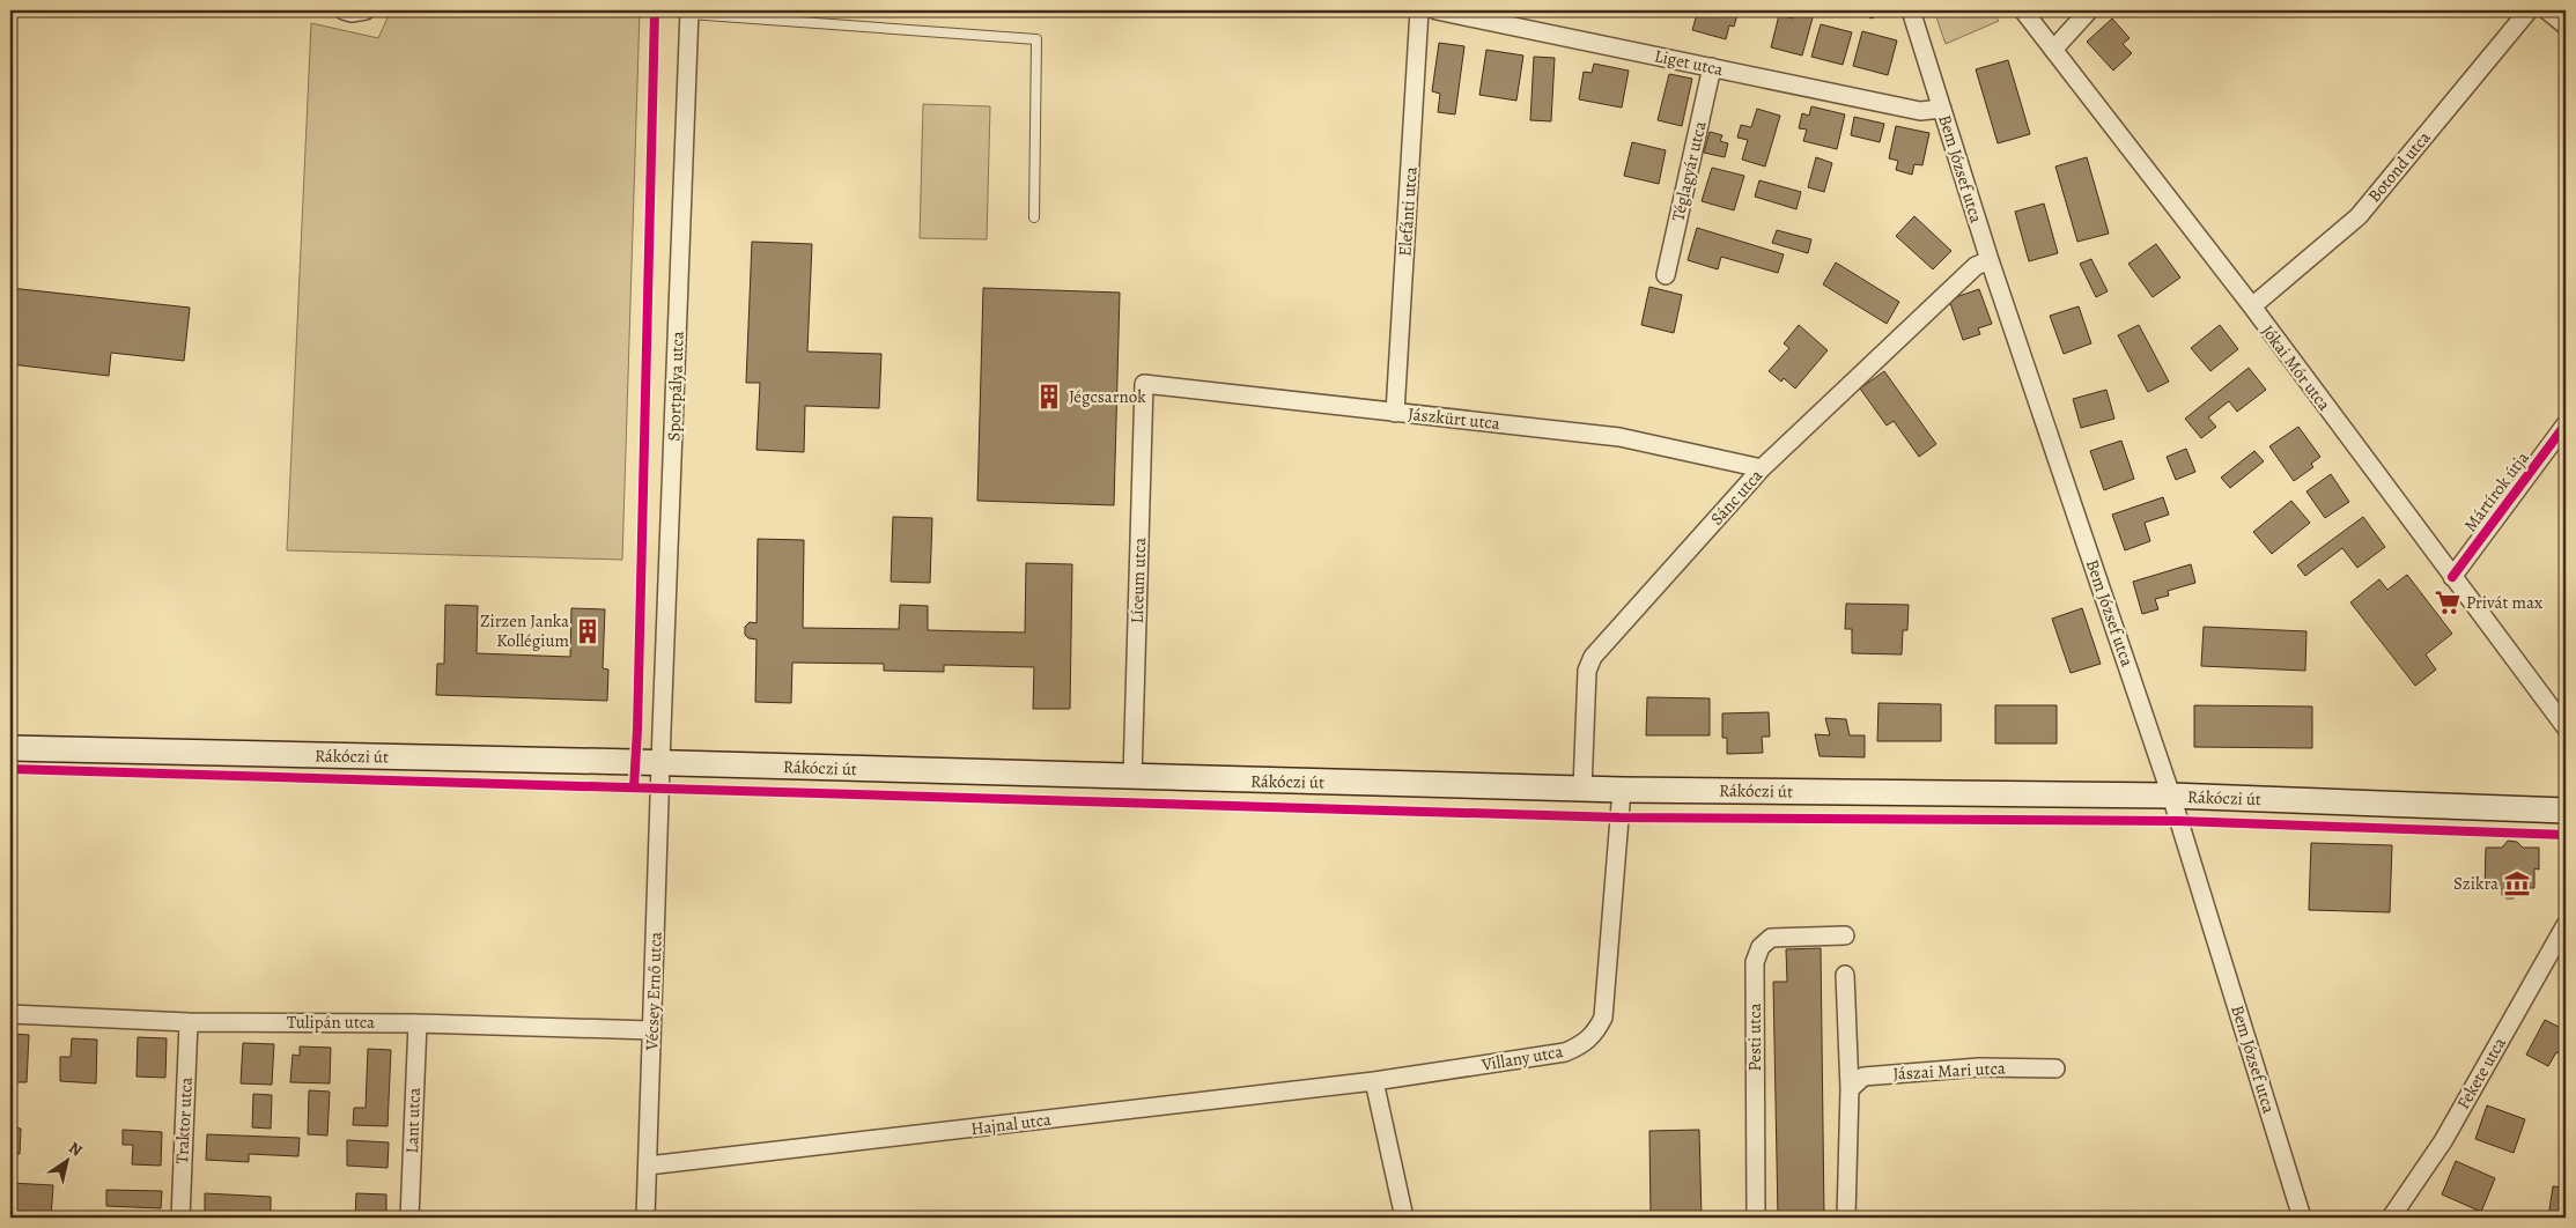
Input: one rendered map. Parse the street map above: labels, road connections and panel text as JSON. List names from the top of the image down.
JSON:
{
  "streets": {
    "street": [
      "Liget utca",
      "Botond utca",
      "Bem József utca",
      "Téglagyár utca",
      "Elefánti utca",
      "Jókai Mór utca",
      "Sportpálya utca",
      "Jászkürt utca",
      "Mártírok útja",
      "Sánc utca",
      "Líceum utca",
      "Rákóczi út",
      "Vécsey Ernő utca",
      "Tulipán utca",
      "Pesti utca",
      "Villany utca",
      "Jászai Mari utca",
      "Fekete utca",
      "Traktor utca",
      "Lant utca",
      "Hajnal utca"
    ]
  },
  "crossings": [
    ["Liget utca", "Bem József utca"],
    ["Liget utca", "Téglagyár utca"],
    ["Botond utca", "Jókai Mór utca"],
    ["Bem József utca", "Sánc utca"],
    ["Bem József utca", "Rákóczi út"],
    ["Elefánti utca", "Jászkürt utca"],
    ["Jókai Mór utca", "Mártírok útja"],
    ["Sportpálya utca", "Rákóczi út"],
    ["Sportpálya utca", "Vécsey Ernő utca"],
    ["Jászkürt utca", "Sánc utca"],
    ["Jászkürt utca", "Líceum utca"],
    ["Sánc utca", "Rákóczi út"],
    ["Líceum utca", "Rákóczi út"],
    ["Rákóczi út", "Vécsey Ernő utca"],
    ["Rákóczi út", "Villany utca"],
    ["Vécsey Ernő utca", "Tulipán utca"],
    ["Vécsey Ernő utca", "Hajnal utca"],
    ["Tulipán utca", "Traktor utca"],
    ["Tulipán utca", "Lant utca"],
    ["Villany utca", "Hajnal utca"]
  ],
  "places": {
    "building": ["Jégcsarnok", "Zirzen Janka Kollégium"],
    "supermarket": ["Privát max"],
    "museum": ["Szikra"]
  },
  "north": "top right"
}
